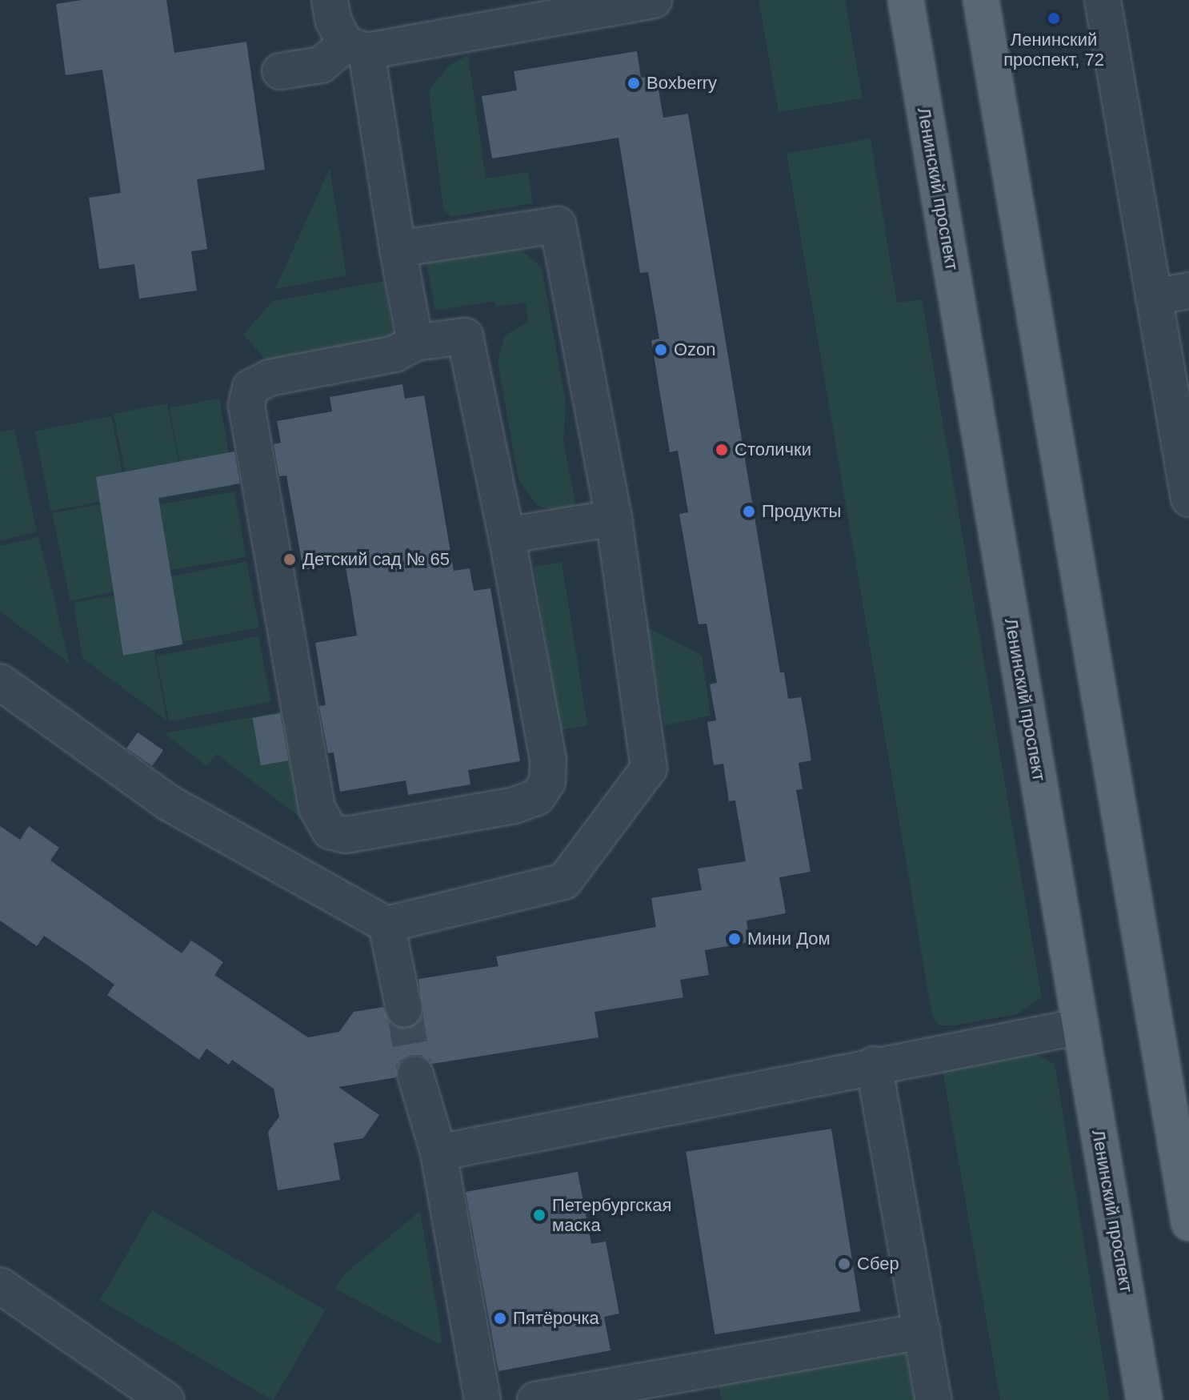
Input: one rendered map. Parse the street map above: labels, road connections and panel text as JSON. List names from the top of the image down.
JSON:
{
  "streets": {
    "main road": ["Ленинский проспект"]
  },
  "places": [
    "Ленинский проспект, 72",
    "Boxberry",
    "Ozon",
    "Столички",
    "Продукты",
    "Детский сад № 65",
    "Мини Дом",
    "Петербургская маска",
    "Сбер",
    "Пятёрочка"
  ]
}
